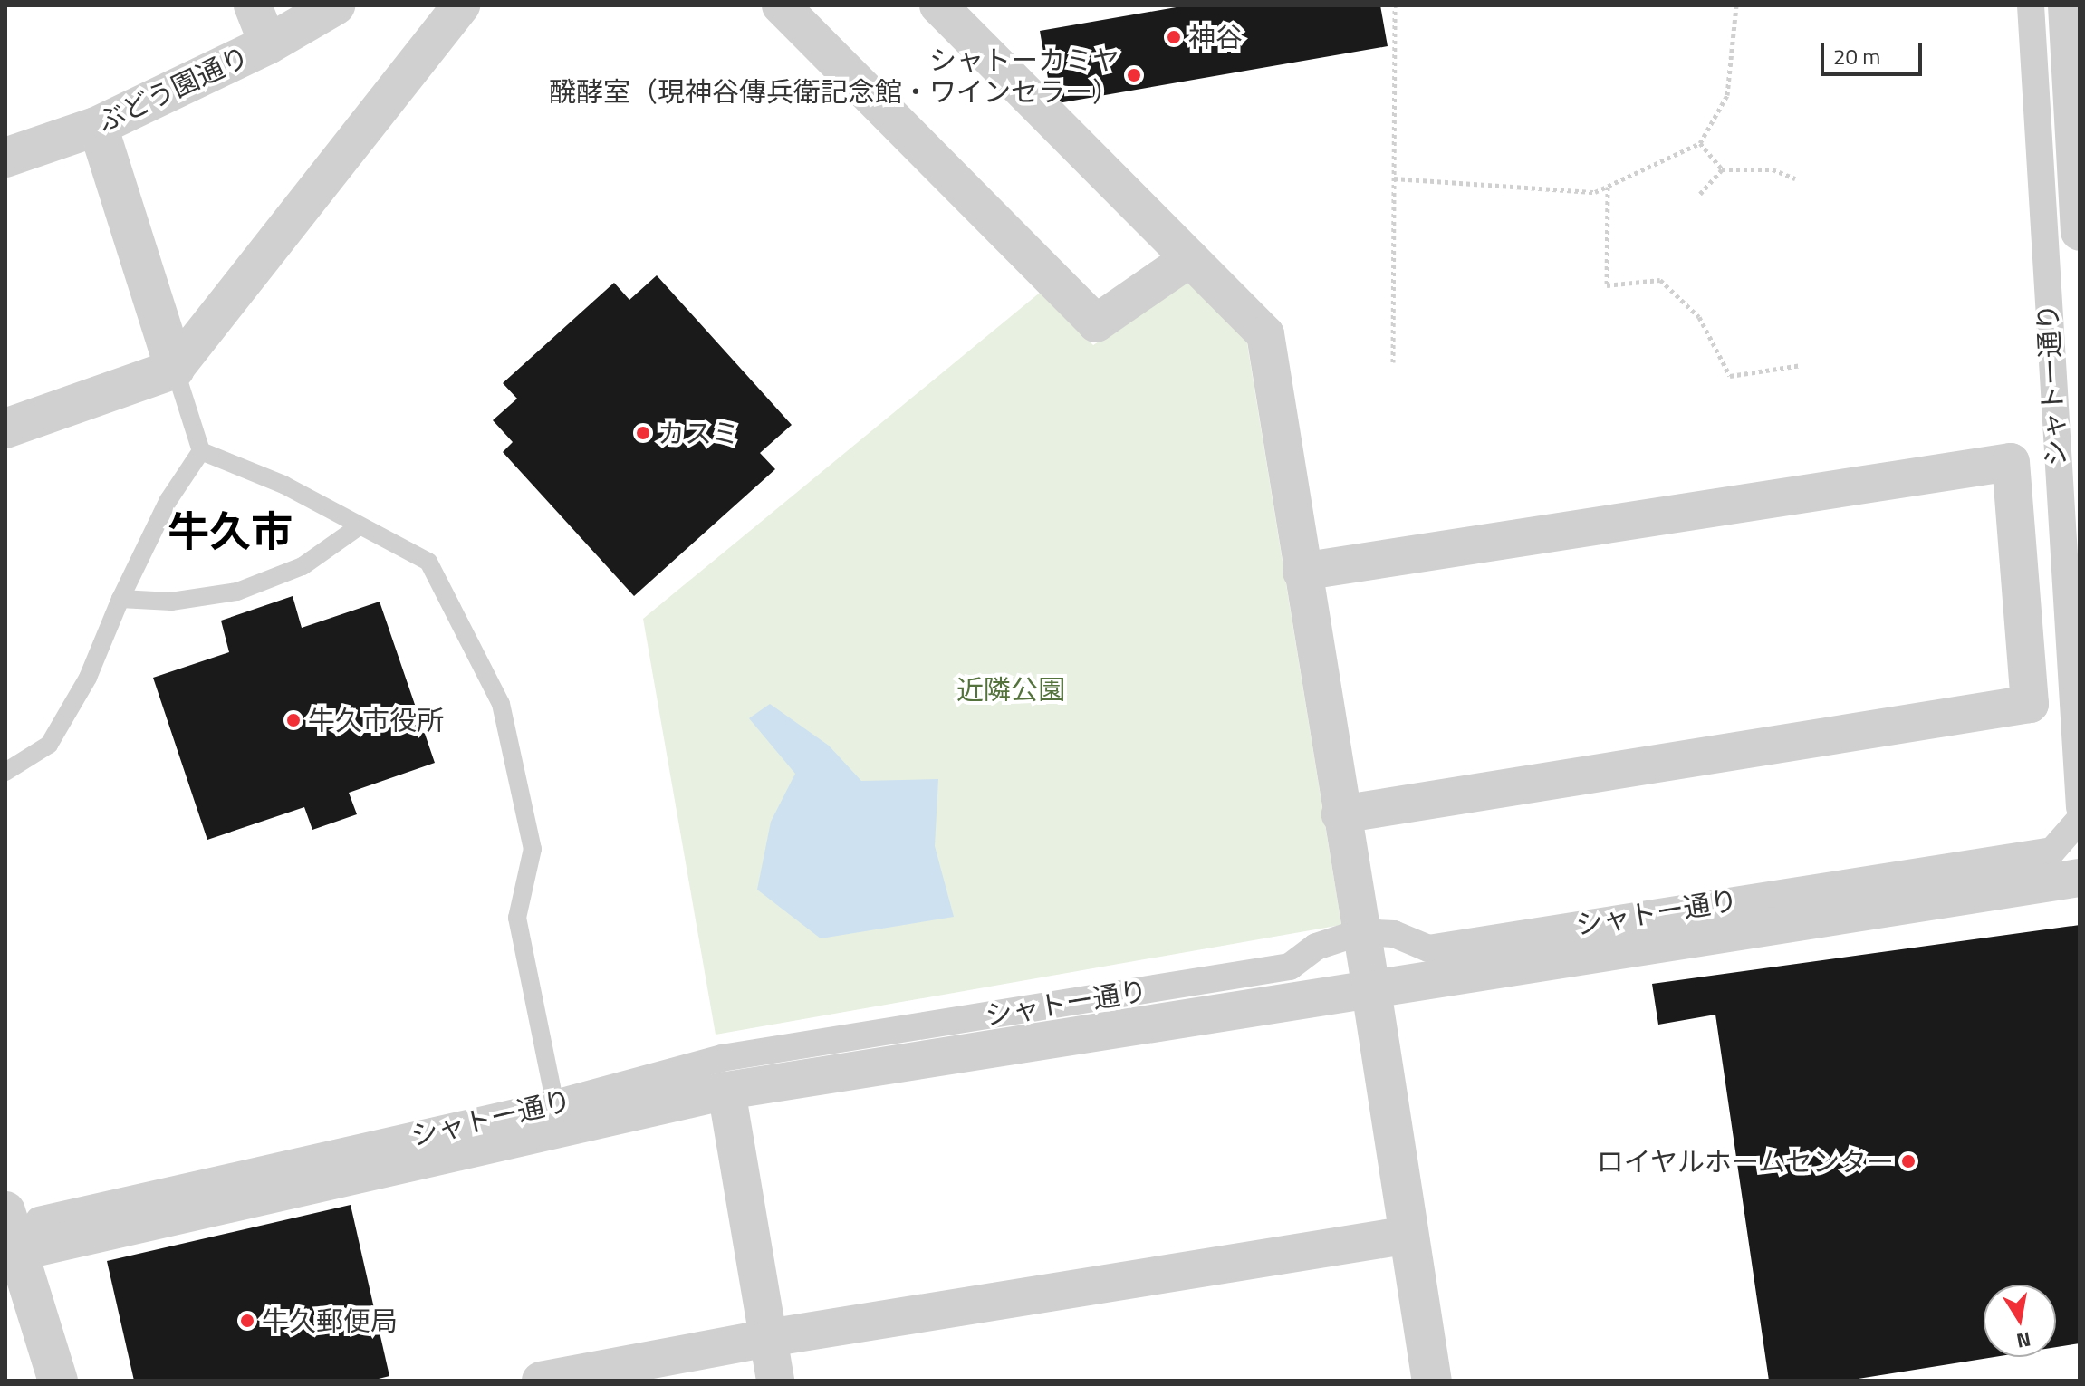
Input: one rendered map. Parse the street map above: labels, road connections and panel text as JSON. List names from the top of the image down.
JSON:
{
  "streets": {
    "street": ["ぶどう園通り", "シャトー通り"]
  },
  "districts": ["牛久市"],
  "parks": ["近隣公園"],
  "places": [
    "神谷",
    "シャトーカミヤ 醗酵室（現神谷傳兵衛記念館・ワインセラー）",
    "カスミ",
    "牛久市役所",
    "ロイヤルホームセンター",
    "牛久郵便局"
  ],
  "scale_bar": "20 m",
  "north": "bottom"
}
